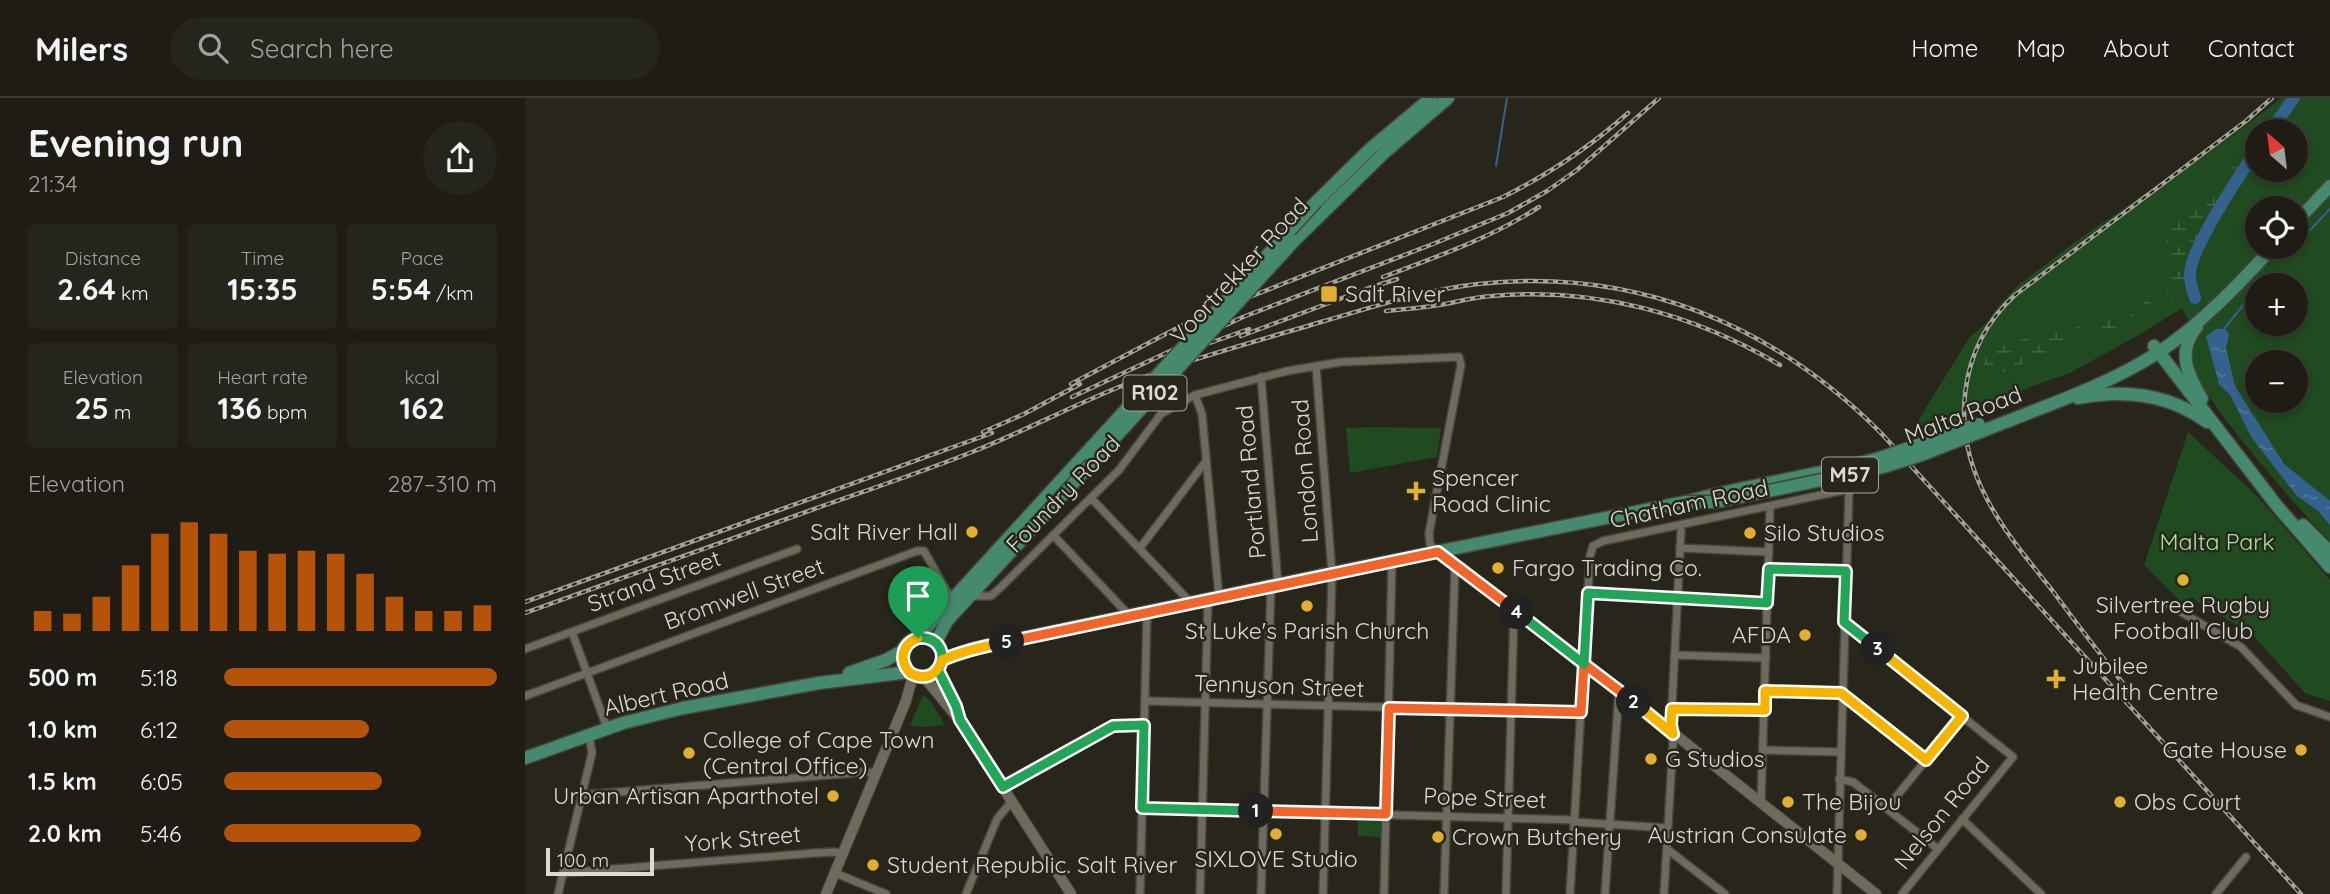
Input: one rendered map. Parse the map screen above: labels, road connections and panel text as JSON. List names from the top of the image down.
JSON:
{
  "streets": {
    "main road": [
      "Voortrekker Road",
      "R102",
      "Malta Road",
      "M57",
      "Albert Road"
    ],
    "street": [
      "London Road",
      "Portland Road",
      "Foundry Road",
      "Chatham Road",
      "Strand Street",
      "Bromwell Street",
      "Tennyson Street",
      "Pope Street",
      "Nelson Road",
      "York Street"
    ]
  },
  "crossings": [
    ["Voortrekker Road", "R102"],
    ["Voortrekker Road", "M57"],
    ["Voortrekker Road", "Foundry Road"],
    ["Voortrekker Road", "Bromwell Street"],
    ["Voortrekker Road", "Albert Road"],
    ["R102", "M57"],
    ["R102", "Albert Road"],
    ["Malta Road", "M57"],
    ["Malta Road", "Foundry Road"],
    ["London Road", "M57"],
    ["London Road", "Foundry Road"],
    ["London Road", "Tennyson Street"],
    ["London Road", "Pope Street"],
    ["M57", "Portland Road"],
    ["M57", "Foundry Road"],
    ["M57", "Albert Road"],
    ["Portland Road", "Foundry Road"],
    ["Portland Road", "Tennyson Street"],
    ["Portland Road", "Pope Street"],
    ["Chatham Road", "Tennyson Street"],
    ["Chatham Road", "Pope Street"]
  ],
  "parks": ["Malta Park"],
  "places": {
    "transit": ["Salt River"],
    "health": ["Spencer Road Clinic", "Jubilee Health Centre"],
    "other": [
      "Salt River Hall",
      "Silo Studios",
      "Fargo Trading Co.",
      "Silvertree Rugby Football Club",
      "St Luke's Parish Church",
      "AFDA",
      "Gate House",
      "College of Cape Town (Central Office)",
      "G Studios",
      "Urban Artisan Aparthotel",
      "The Bijou",
      "Obs Court",
      "SIXLOVE Studio",
      "Austrian Consulate",
      "Crown Butchery",
      "Student Republic. Salt River"
    ]
  },
  "scale_bar": "100 m",
  "north": "top left",
  "page": {
    "header": "Milers",
    "search": "Search here",
    "nav": [
      "Home",
      "Map",
      "About",
      "Contact"
    ],
    "heading": ["Evening run", "21:34"],
    "map_buttons": ["+", "−"],
    "stats": [
      ["Distance", "2.64 km"],
      ["Time", "15:35"],
      ["Pace", "5:54 /km"],
      ["Elevation", "25 m"],
      ["Heart rate", "136 bpm"],
      ["kcal", "162"]
    ],
    "chart": ["Elevation", "287–310 m"],
    "pins": [
      "4",
      "5",
      "3",
      "2",
      "1"
    ],
    "list": [
      {
        "name": "500 m",
        "note": "5:18"
      },
      {
        "name": "1.0 km",
        "note": "6:12"
      },
      {
        "name": "1.5 km",
        "note": "6:05"
      },
      {
        "name": "2.0 km",
        "note": "5:46"
      }
    ],
    "scale": "100 m"
  }
}
